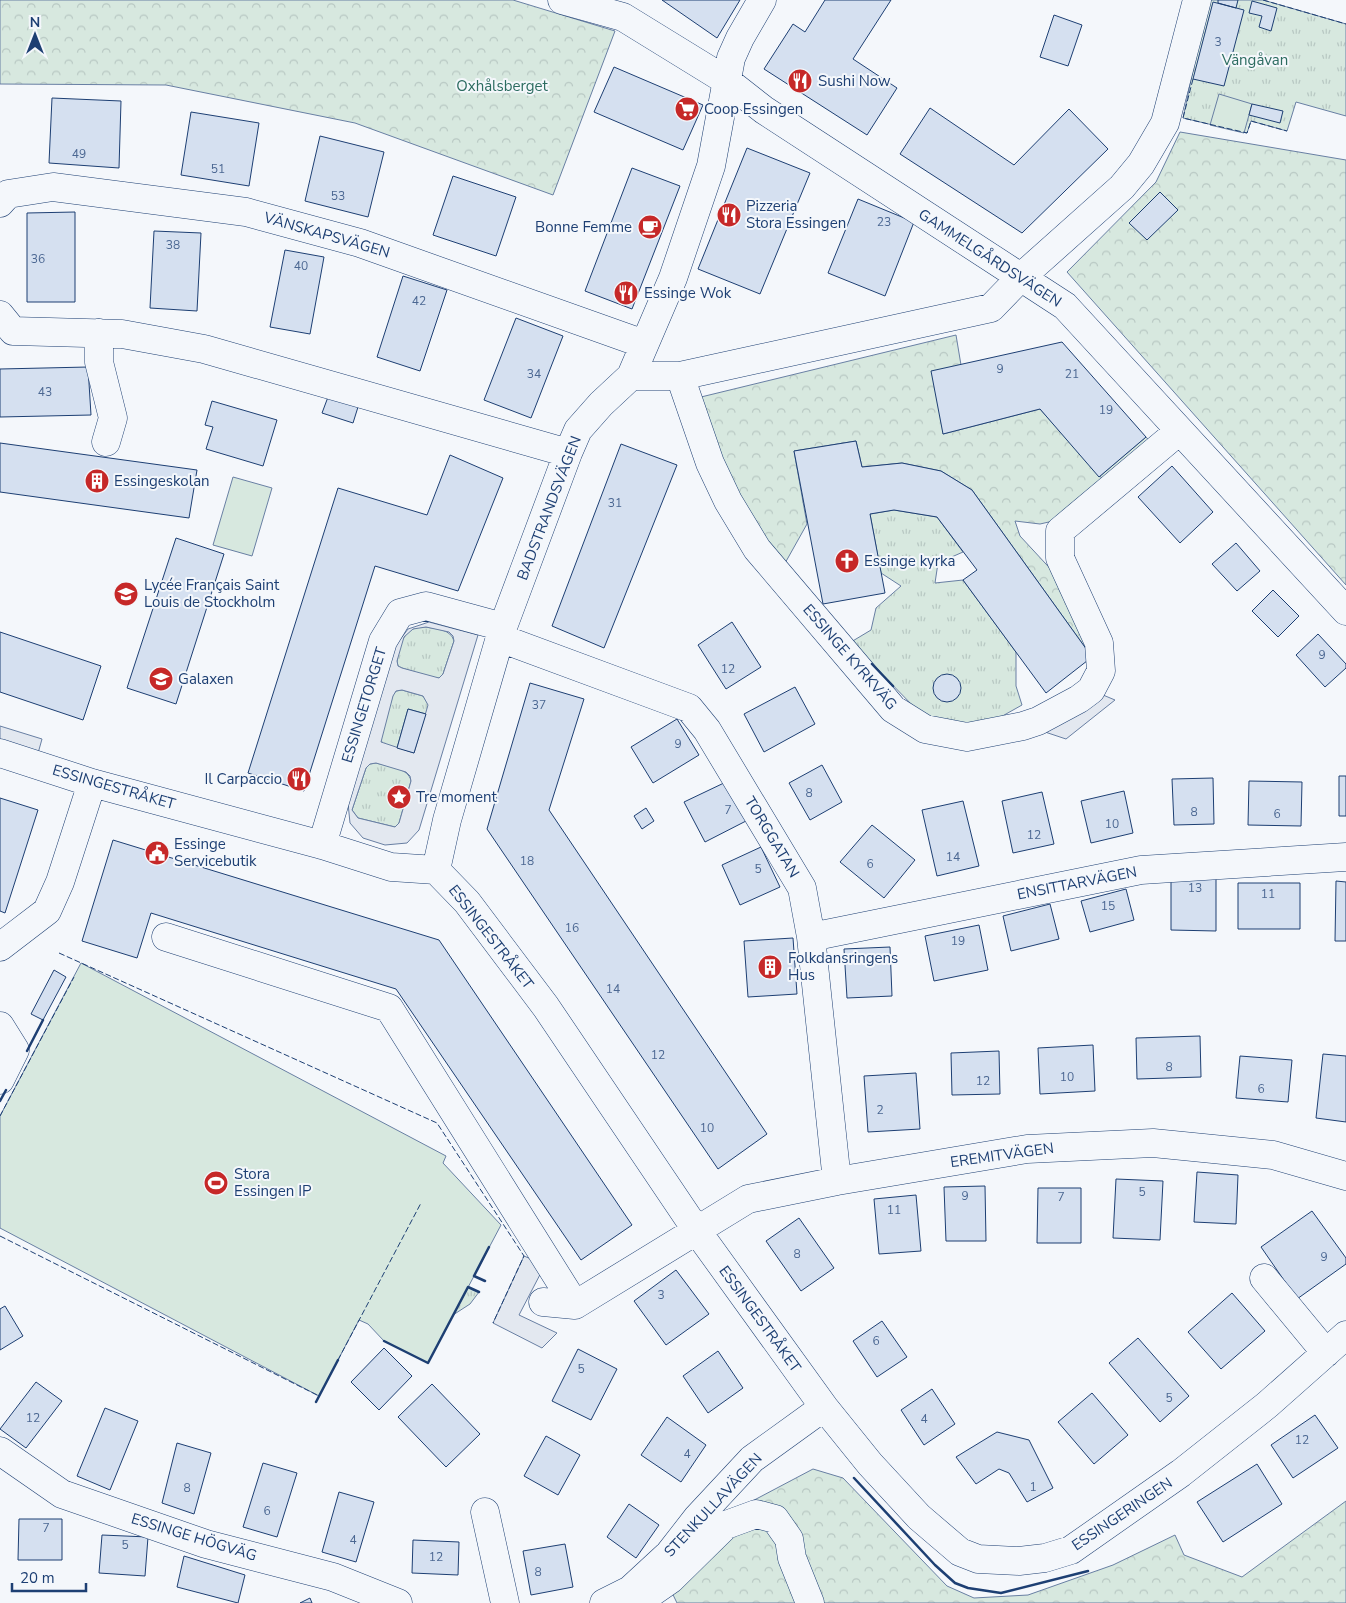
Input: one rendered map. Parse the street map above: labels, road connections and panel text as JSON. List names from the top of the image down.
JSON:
{
  "streets": {
    "street": [
      "VÄNSKAPSVÄGEN",
      "GAMMELGÅRDSVÄGEN",
      "BADSTRANDSVÄGEN",
      "ESSINGE KYRKVÄG",
      "ESSINGETORGET",
      "ESSINGESTRÅKET",
      "TORGGATAN",
      "ENSITTARVÄGEN",
      "EREMITVÄGEN",
      "STENKULLAVÄGEN",
      "ESSINGERINGEN",
      "ESSINGE HÖGVÄG"
    ]
  },
  "crossings": [
    ["VÄNSKAPSVÄGEN", "BADSTRANDSVÄGEN"],
    ["GAMMELGÅRDSVÄGEN", "BADSTRANDSVÄGEN"],
    ["GAMMELGÅRDSVÄGEN", "ESSINGE KYRKVÄG"],
    ["BADSTRANDSVÄGEN", "ESSINGETORGET"],
    ["BADSTRANDSVÄGEN", "ESSINGESTRÅKET"],
    ["BADSTRANDSVÄGEN", "TORGGATAN"],
    ["ESSINGETORGET", "ESSINGESTRÅKET"],
    ["ESSINGETORGET", "TORGGATAN"],
    ["ESSINGESTRÅKET", "EREMITVÄGEN"],
    ["ESSINGESTRÅKET", "STENKULLAVÄGEN"],
    ["ESSINGESTRÅKET", "ESSINGERINGEN"],
    ["TORGGATAN", "ENSITTARVÄGEN"],
    ["TORGGATAN", "EREMITVÄGEN"],
    ["STENKULLAVÄGEN", "ESSINGERINGEN"]
  ],
  "parks": ["Vängåvan", "Oxhålsberget"],
  "places": {
    "restaurant": [
      "Sushi Now",
      "Pizzeria Stora Essingen",
      "Essinge Wok",
      "Il Carpaccio"
    ],
    "supermarket": ["Coop Essingen"],
    "cafe": ["Bonne Femme"],
    "building": ["Essingeskolan", "Folkdansringens Hus"],
    "church": ["Essinge kyrka"],
    "school or university": ["Lycée Français Saint Louis de Stockholm", "Galaxen"],
    "place": ["Tre moment"],
    "public building": ["Essinge Servicebutik"],
    "sports": ["Stora Essingen IP"]
  },
  "house_numbers": [
    "3",
    "49",
    "51",
    "53",
    "23",
    "38",
    "36",
    "40",
    "42",
    "9",
    "34",
    "21",
    "43",
    "19",
    "31",
    "9",
    "12",
    "37",
    "9",
    "8",
    "7",
    "8",
    "6",
    "10",
    "12",
    "14",
    "18",
    "6",
    "5",
    "13",
    "11",
    "15",
    "16",
    "19",
    "14",
    "12",
    "8",
    "10",
    "12",
    "6",
    "2",
    "10",
    "5",
    "9",
    "7",
    "11",
    "8",
    "9",
    "3",
    "6",
    "5",
    "5",
    "12",
    "4",
    "12",
    "4",
    "1",
    "8",
    "6",
    "7",
    "4",
    "5",
    "12",
    "8"
  ],
  "scale_bar": "20 m",
  "north": "top"
}
